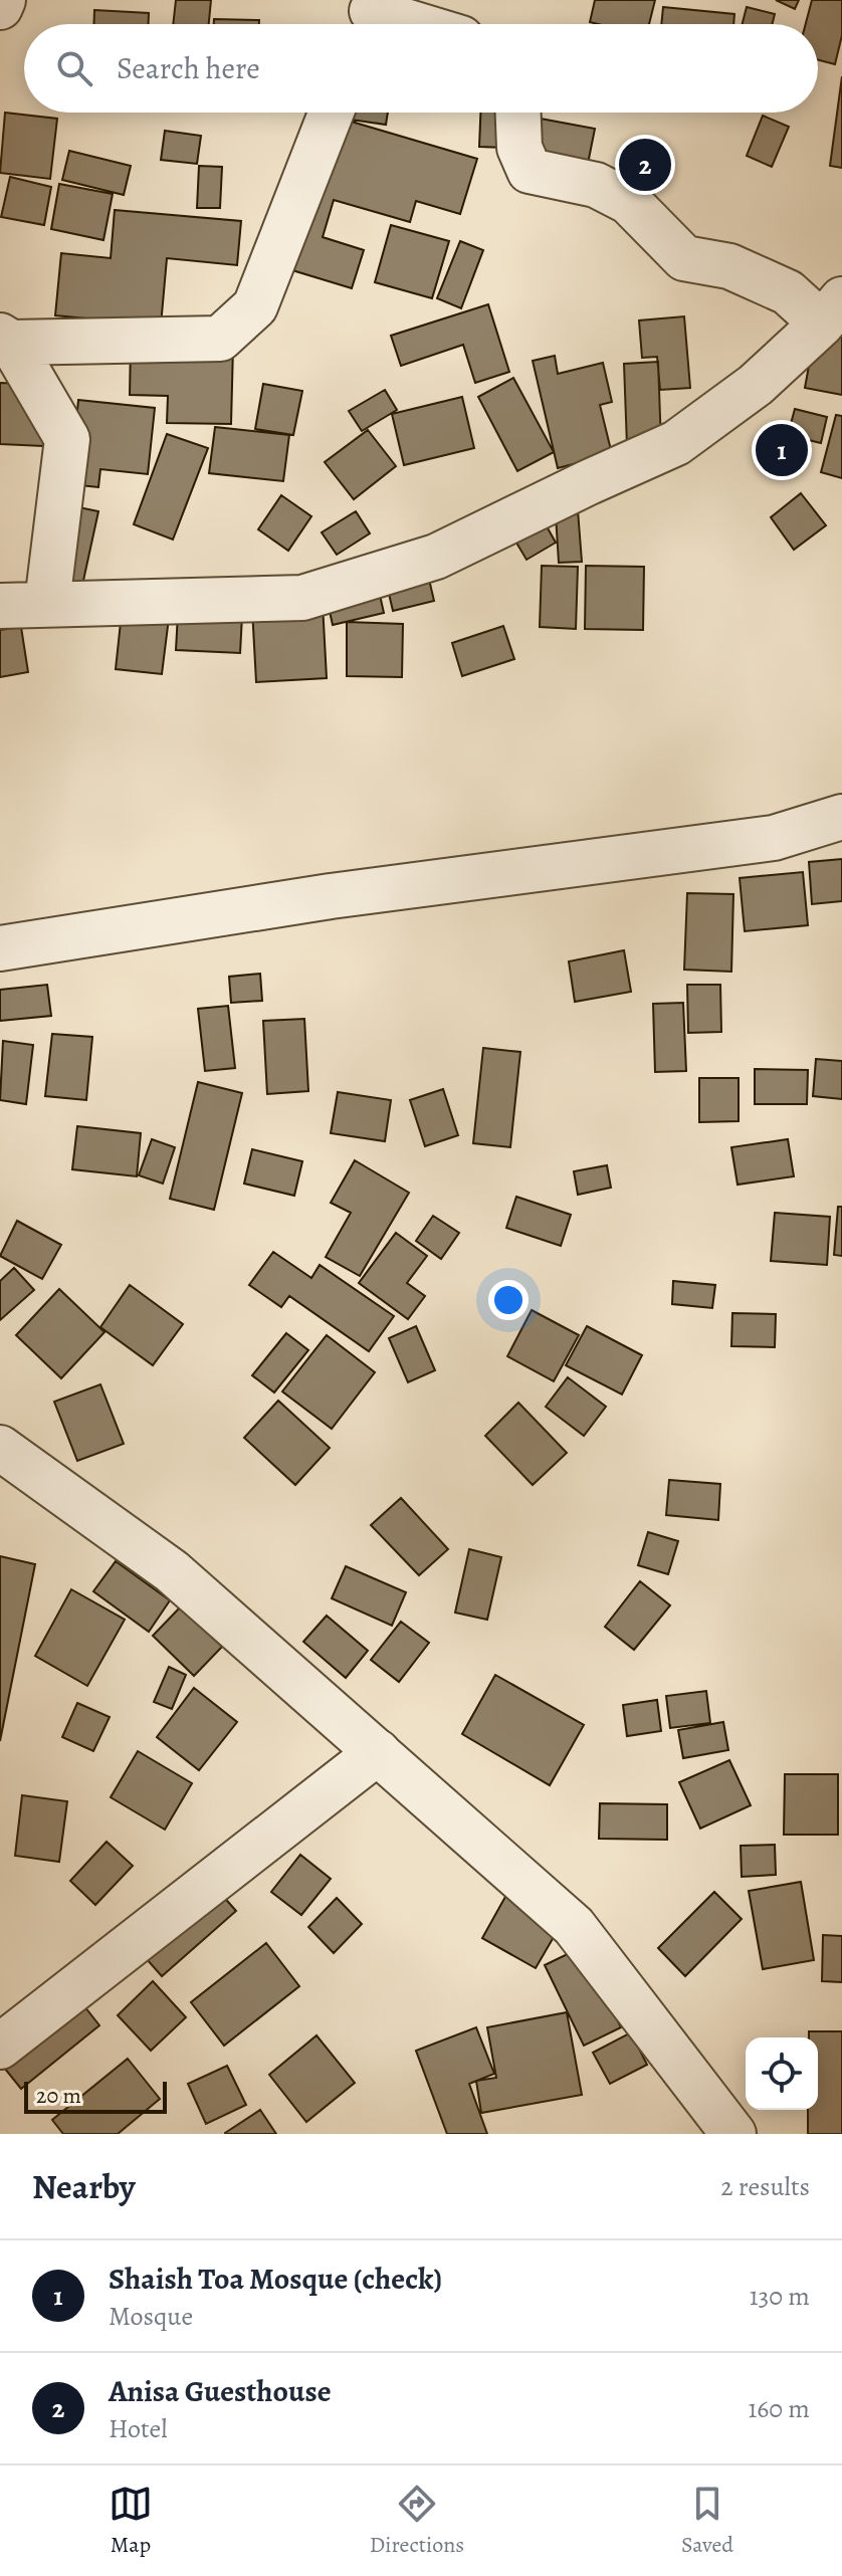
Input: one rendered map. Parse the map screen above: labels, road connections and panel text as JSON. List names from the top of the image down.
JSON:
{
  "scale_bar": "20 m",
  "page": {
    "search": "Search here",
    "pins": ["2", "1"],
    "scale": "20 m",
    "heading": ["Nearby", "2 results"],
    "list": [
      {
        "mark": "1",
        "name": "Shaish Toa Mosque (check)",
        "note": "Mosque",
        "value": "130 m"
      },
      {
        "mark": "2",
        "name": "Anisa Guesthouse",
        "note": "Hotel",
        "value": "160 m"
      }
    ],
    "nav": ["Map", "Directions", "Saved"]
  }
}
